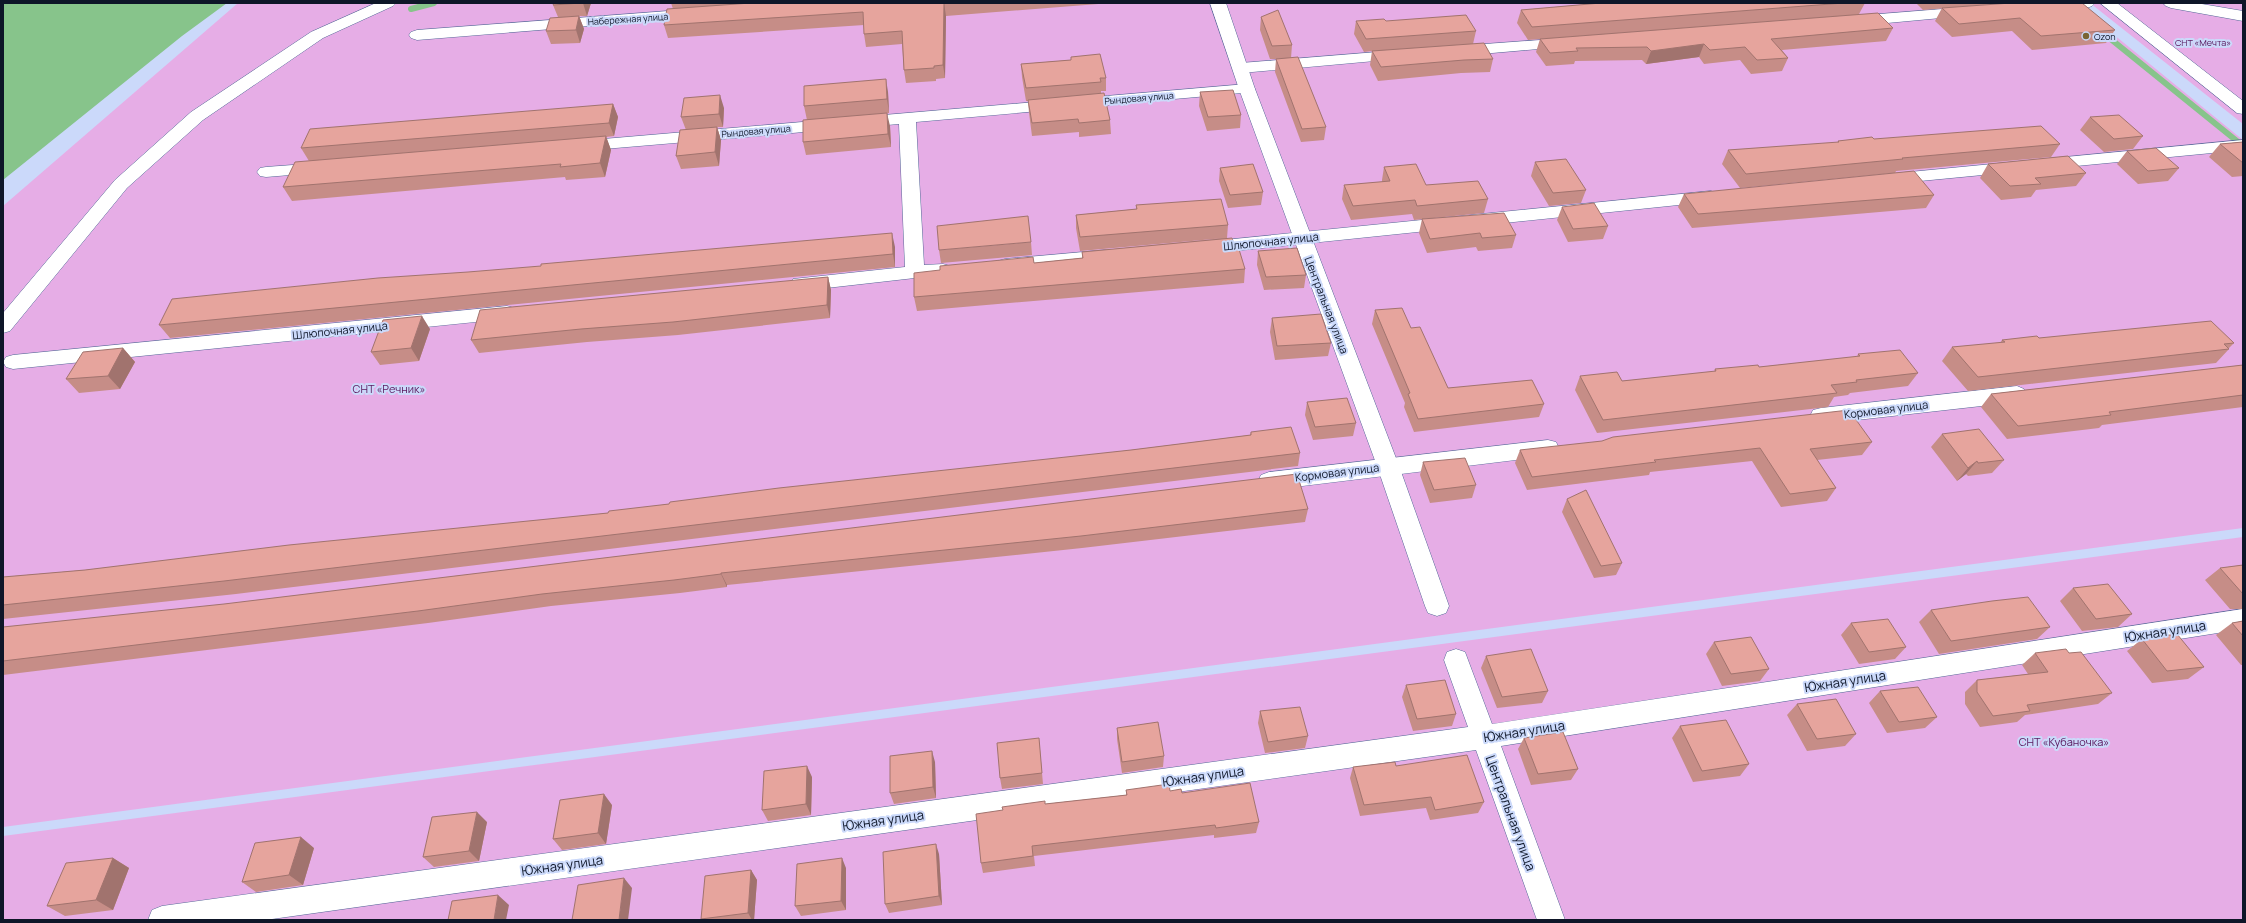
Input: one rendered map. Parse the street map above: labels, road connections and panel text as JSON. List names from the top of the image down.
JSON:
{
  "streets": {
    "street": [
      "Набережная улица",
      "Рындовая улица",
      "Шлюпочная улица",
      "Центральная улица",
      "Кормовая улица",
      "Южная улица"
    ]
  },
  "crossings": [
    ["Рындовая улица", "Центральная улица"],
    ["Шлюпочная улица", "Центральная улица"],
    ["Центральная улица", "Кормовая улица"],
    ["Центральная улица", "Южная улица"]
  ],
  "parks": ["СНТ «Мечта»", "СНТ «Речник»", "СНТ «Кубаночка»"],
  "places": ["Ozon"]
}
